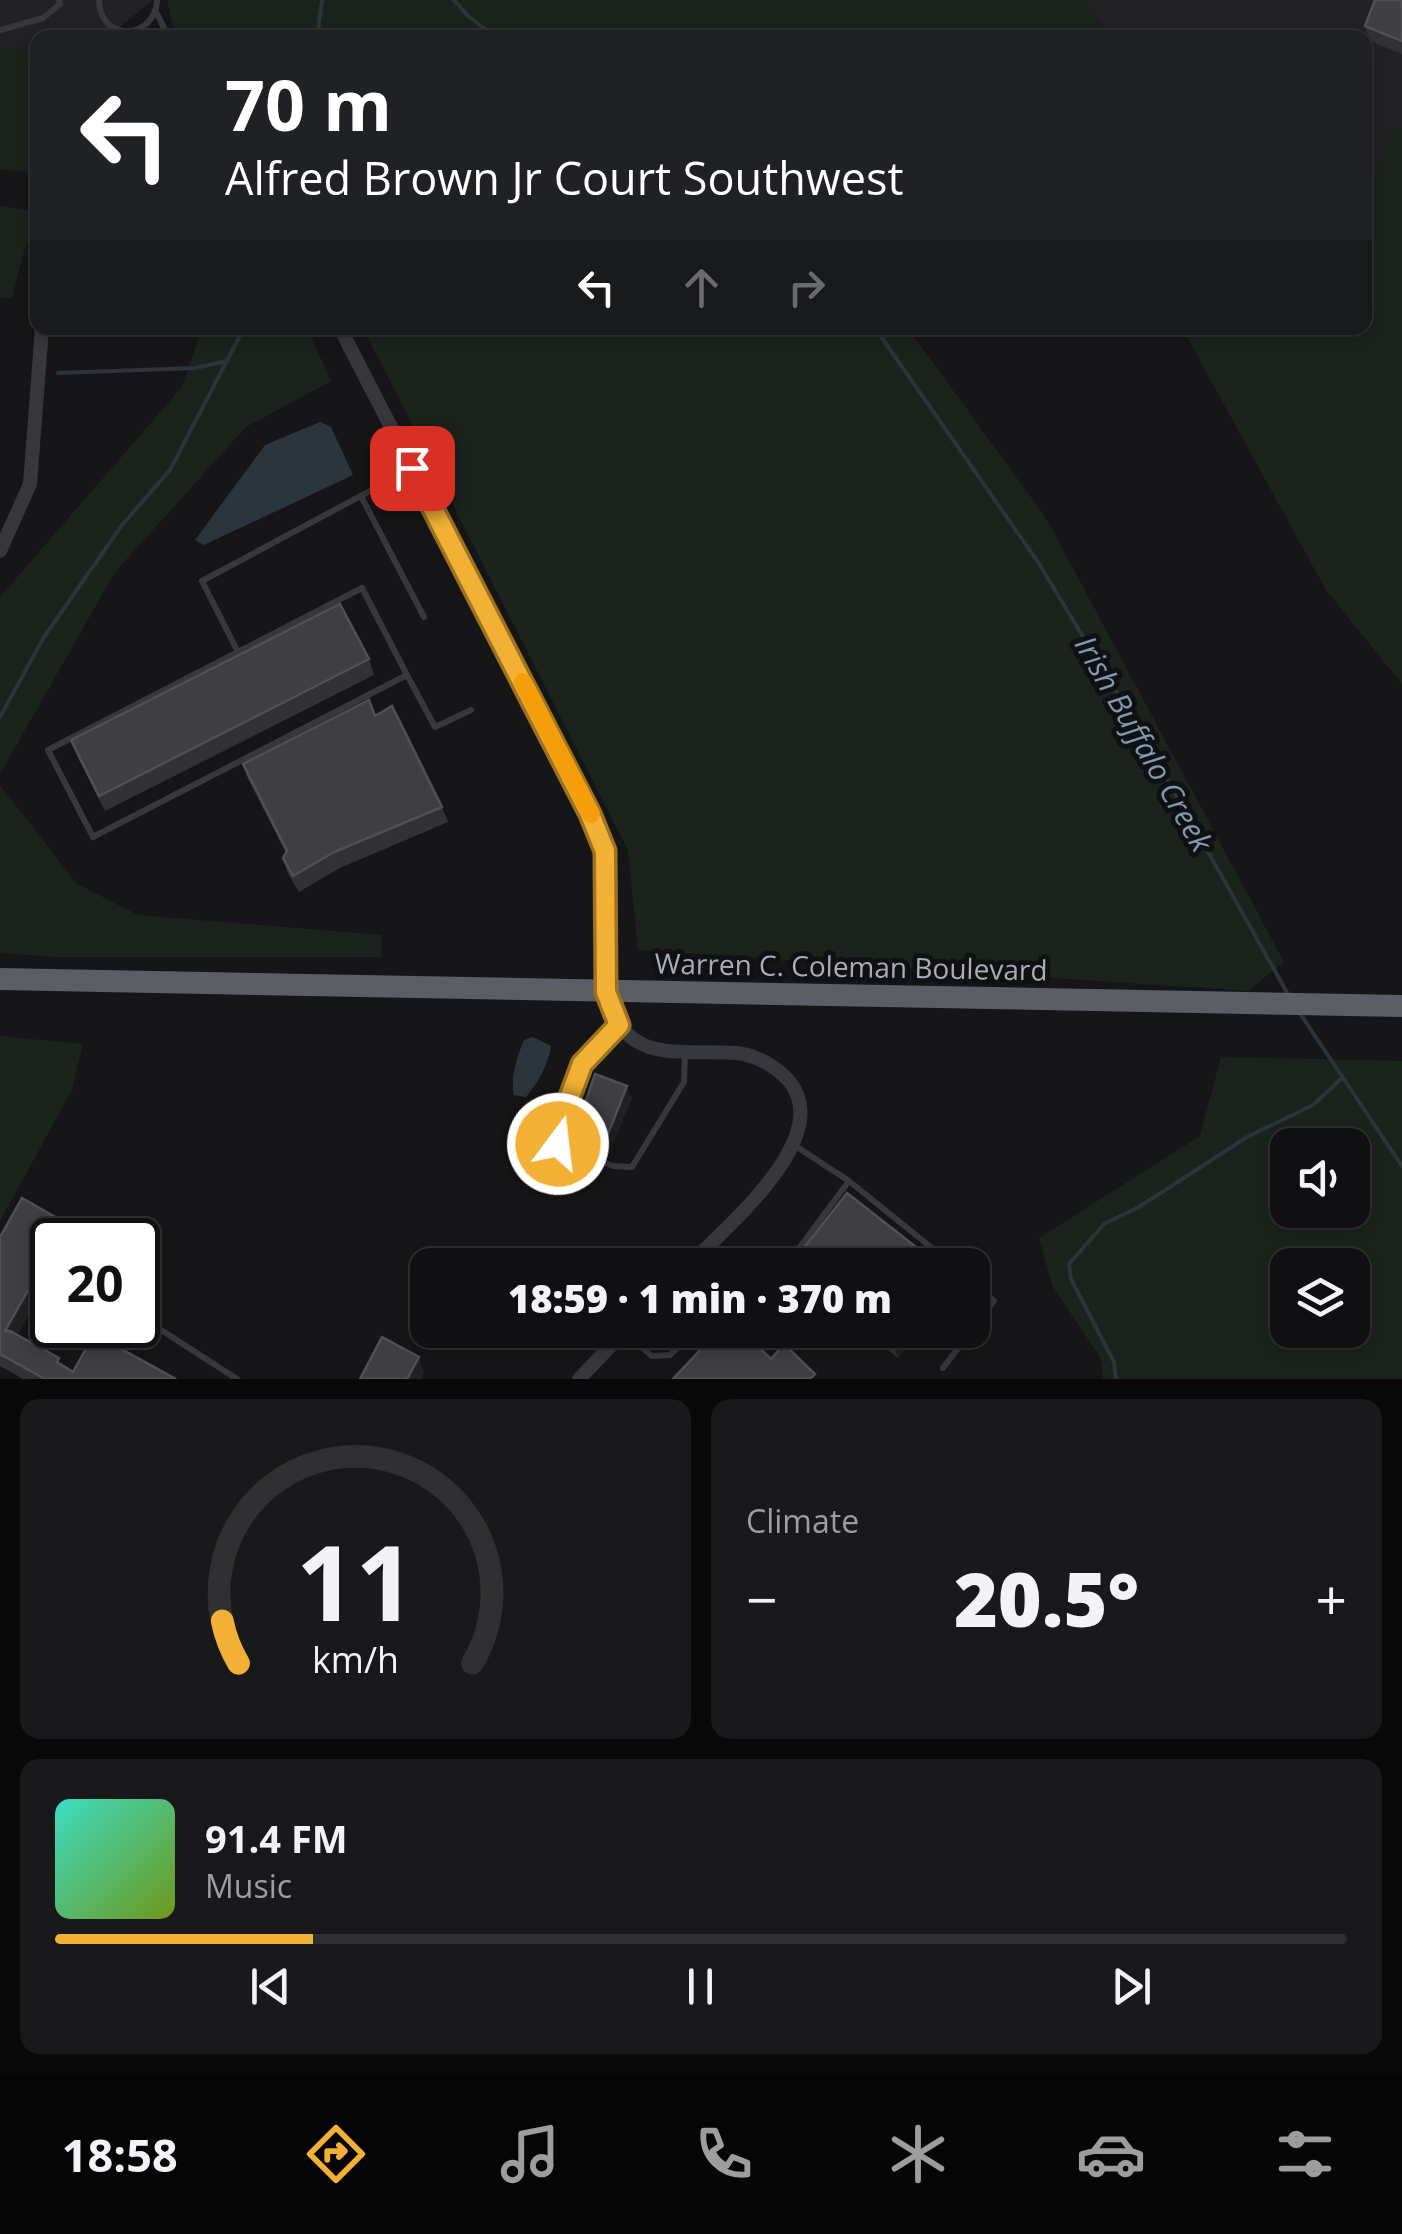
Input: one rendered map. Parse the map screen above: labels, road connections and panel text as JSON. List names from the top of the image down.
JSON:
{
  "streets": {
    "highway": ["Warren C. Coleman Boulevard"]
  },
  "water": ["Irish Buffalo Creek"],
  "page": {
    "turn": ["70 m", "Alfred Brown Jr Court Southwest"],
    "limit": "20",
    "trip": "18:59 · 1 min · 370 m",
    "tile": "Climate",
    "heat": ["−", "20.5°", "+"],
    "song": ["91.4 FM", "Music"],
    "tabs": "18:58",
    "gauge": ["11", "km/h"]
  }
}
